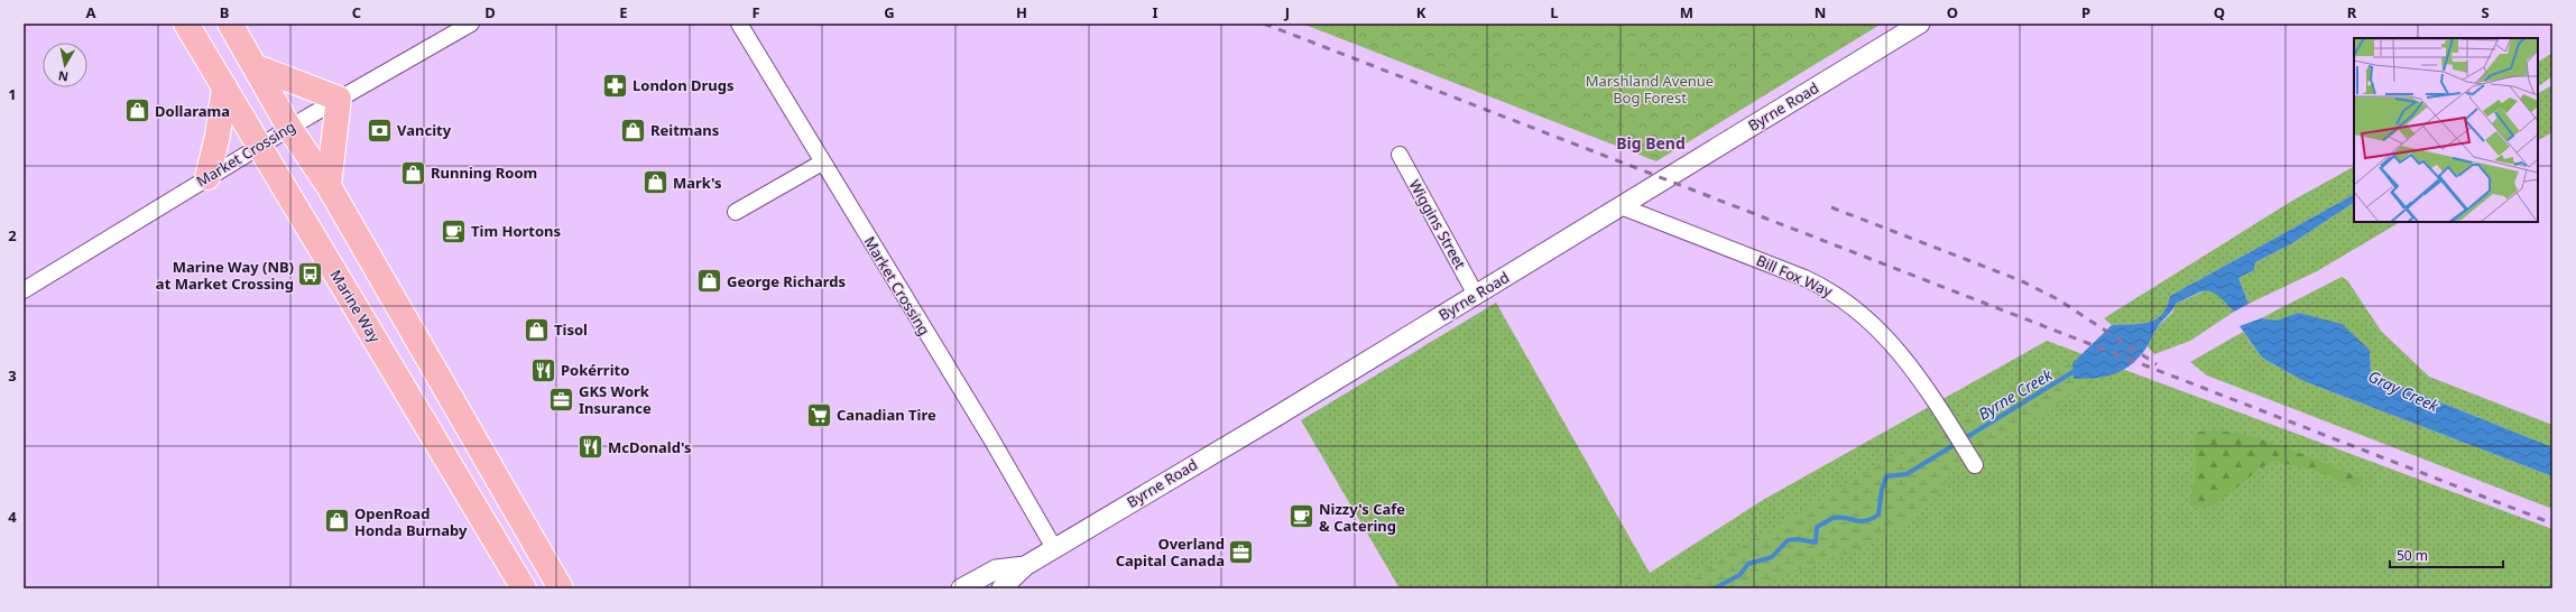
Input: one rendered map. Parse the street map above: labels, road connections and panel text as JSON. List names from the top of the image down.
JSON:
{
  "streets": {
    "main road": ["Marine Way"],
    "street": [
      "Byrne Road",
      "Market Crossing",
      "Wiggins Street",
      "Bill Fox Way"
    ]
  },
  "crossings": [
    ["Byrne Road", "Market Crossing"],
    ["Byrne Road", "Wiggins Street"],
    ["Byrne Road", "Bill Fox Way"],
    ["Market Crossing", "Marine Way"]
  ],
  "districts": ["Big Bend"],
  "water": ["Gray Creek", "Byrne Creek"],
  "parks": ["Marshland Avenue Bog Forest"],
  "places": {
    "pharmacy": ["London Drugs"],
    "shop": [
      "Dollarama",
      "Reitmans",
      "Running Room",
      "Mark's",
      "George Richards",
      "Tisol",
      "OpenRoad Honda Burnaby"
    ],
    "bank": ["Vancity"],
    "cafe": ["Tim Hortons", "Nizzy's Cafe & Catering"],
    "bus stop": ["Marine Way (NB) at Market Crossing"],
    "restaurant": ["Pokérrito", "McDonald's"],
    "office": ["GKS Work Insurance", "Overland Capital Canada"],
    "supermarket": ["Canadian Tire"]
  },
  "scale_bar": "50 m",
  "north": "bottom",
  "grid": {
    "columns": [
      "A",
      "B",
      "C",
      "D",
      "E",
      "F",
      "G",
      "H",
      "I",
      "J",
      "K",
      "L",
      "M",
      "N",
      "O",
      "P",
      "Q",
      "R",
      "S"
    ],
    "rows": [
      "1",
      "2",
      "3",
      "4"
    ]
  }
}
